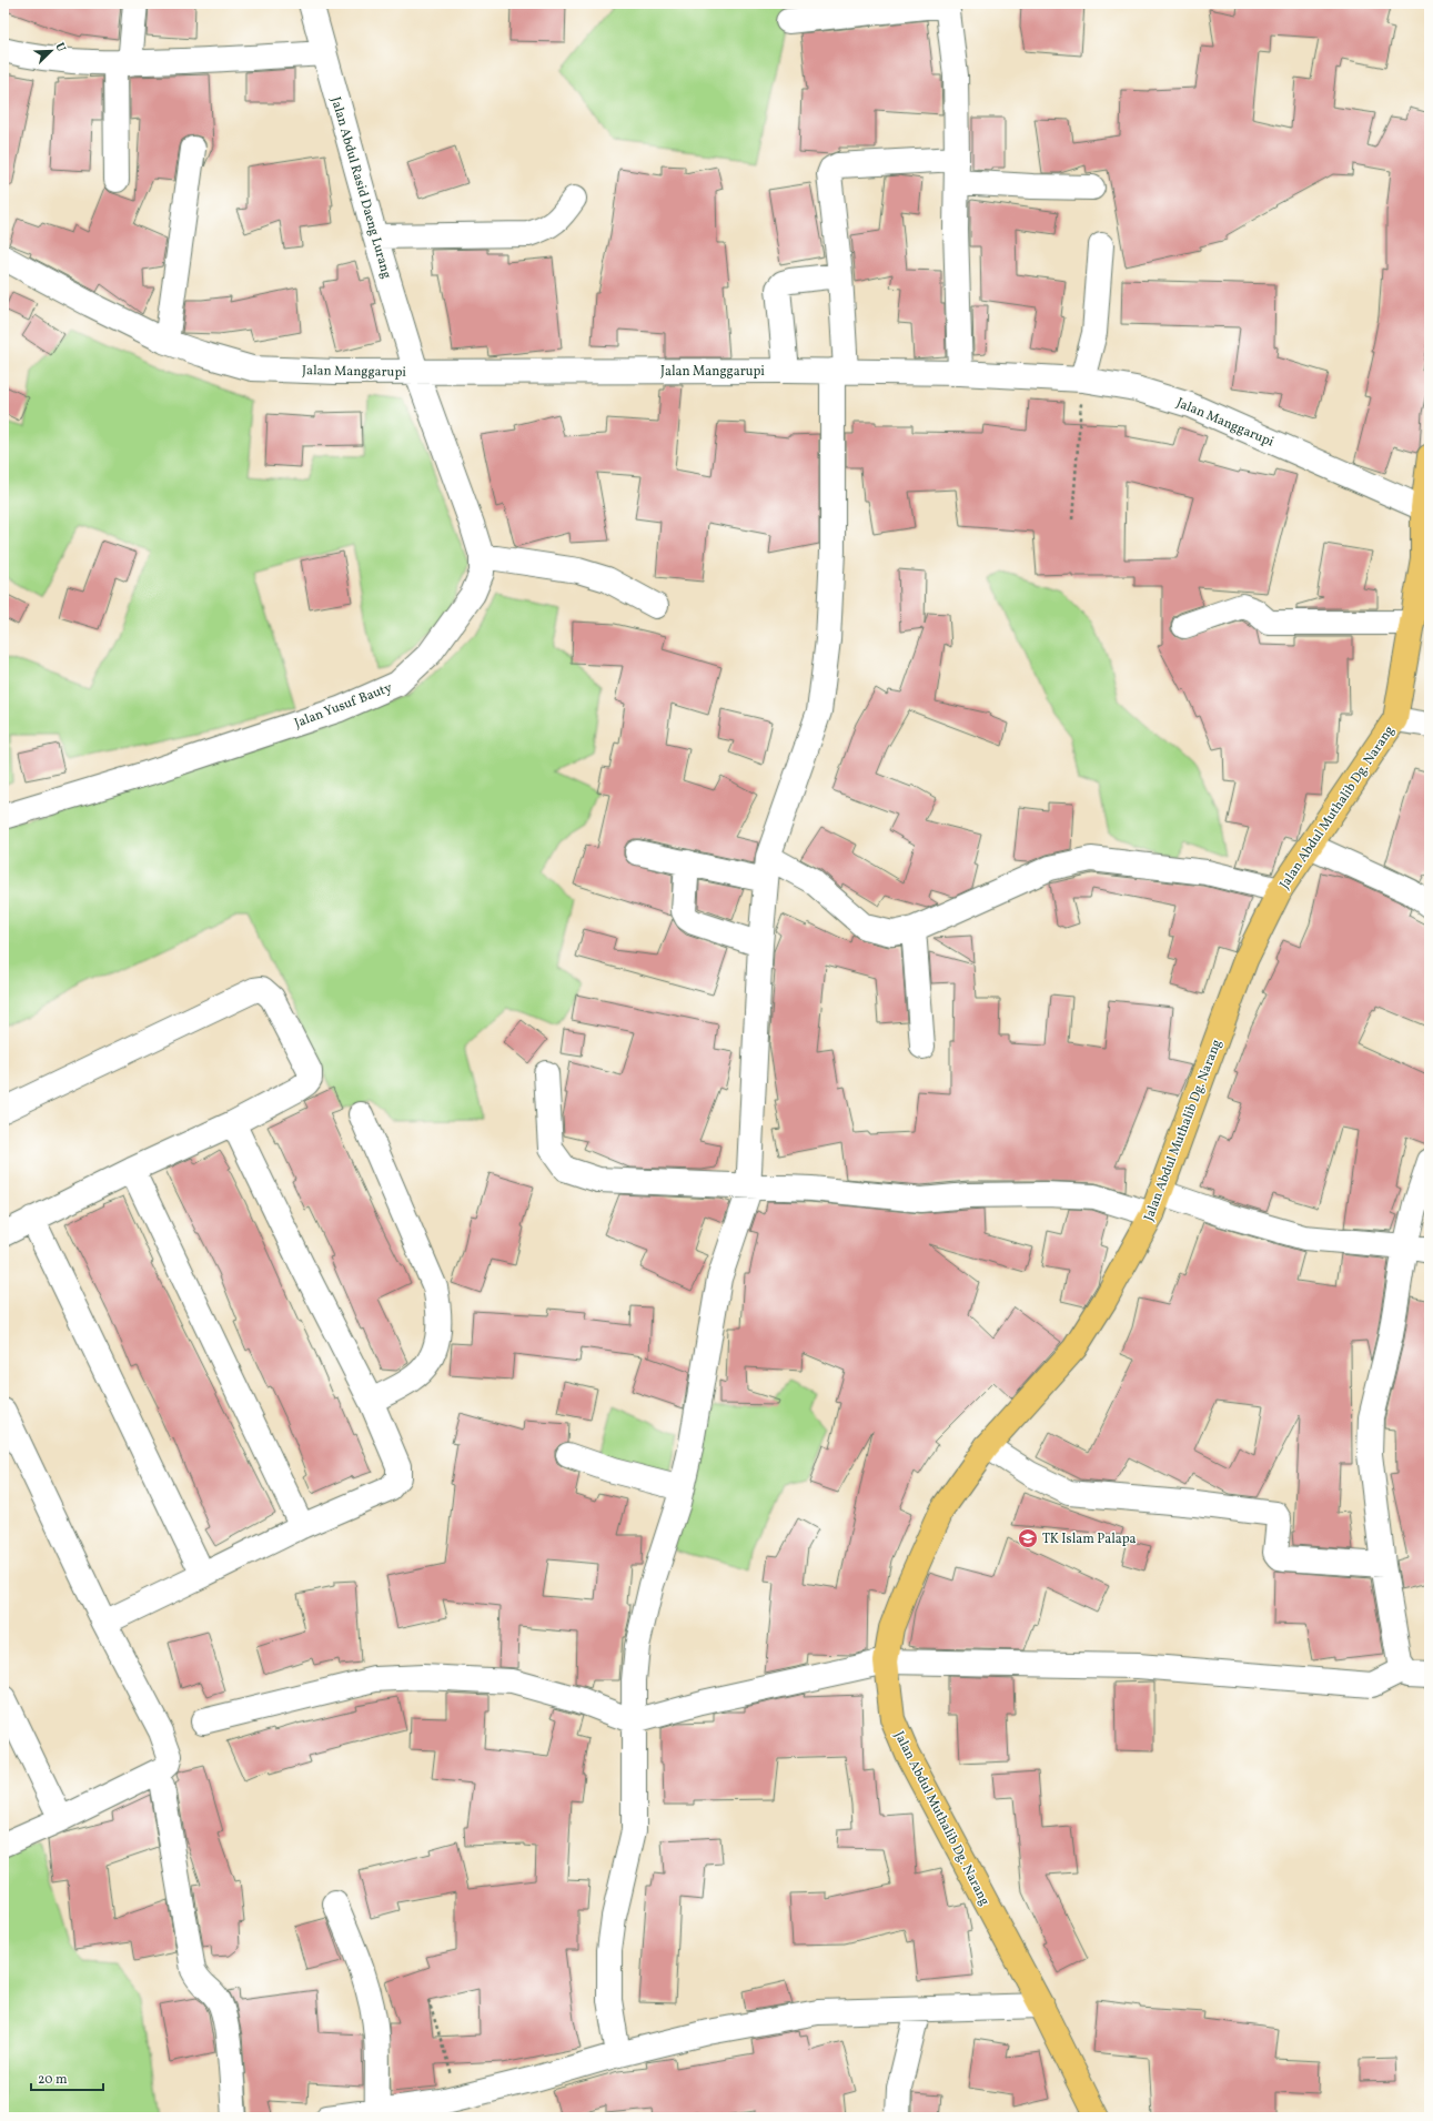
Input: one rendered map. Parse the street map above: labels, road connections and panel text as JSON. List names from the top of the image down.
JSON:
{
  "streets": {
    "main road": ["Jalan Abdul Muthalib Dg. Narang"],
    "street": ["Jalan Abdul Rasid Daeng Lurang", "Jalan Manggarupi", "Jalan Yusuf Bauty"]
  },
  "crossings": [
    ["Jalan Abdul Rasid Daeng Lurang", "Jalan Manggarupi"],
    ["Jalan Abdul Rasid Daeng Lurang", "Jalan Yusuf Bauty"],
    ["Jalan Manggarupi", "Jalan Yusuf Bauty"],
    ["Jalan Manggarupi", "Jalan Abdul Muthalib Dg. Narang"]
  ],
  "places": {
    "school or university": ["TK Islam Palapa"]
  },
  "scale_bar": "20 m",
  "north": "top right"
}
